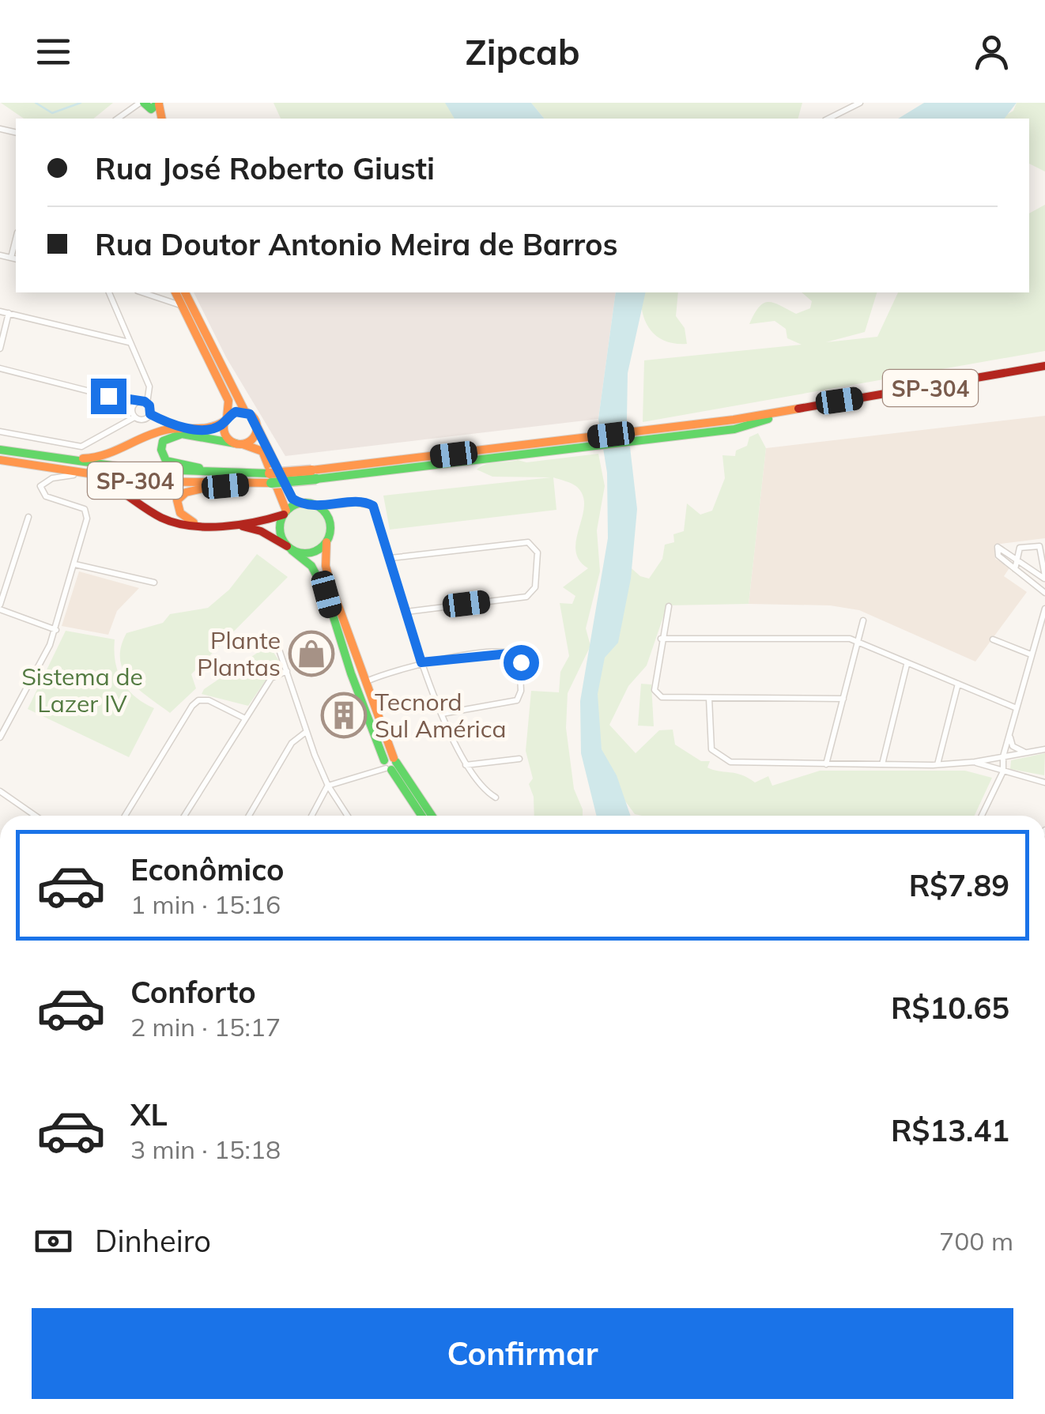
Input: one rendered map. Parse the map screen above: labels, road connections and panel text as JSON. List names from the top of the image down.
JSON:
{
  "streets": {
    "main road": ["SP-304"]
  },
  "parks": ["Sistema de Lazer IV"],
  "places": {
    "shop": ["Plante Plantas"],
    "building": ["Tecnord Sul América"]
  },
  "page": {
    "header": "Zipcab",
    "banner": ["Rua José Roberto Giusti", "Rua Doutor Antonio Meira de Barros"],
    "list": [
      {
        "name": "Econômico",
        "note": "1 min · 15:16",
        "value": "R$7.89"
      },
      {
        "name": "Conforto",
        "note": "2 min · 15:17",
        "value": "R$10.65"
      },
      {
        "name": "XL",
        "note": "3 min · 15:18",
        "value": "R$13.41"
      }
    ],
    "pay": ["Dinheiro", "700 m"],
    "buttons": "Confirmar"
  }
}
